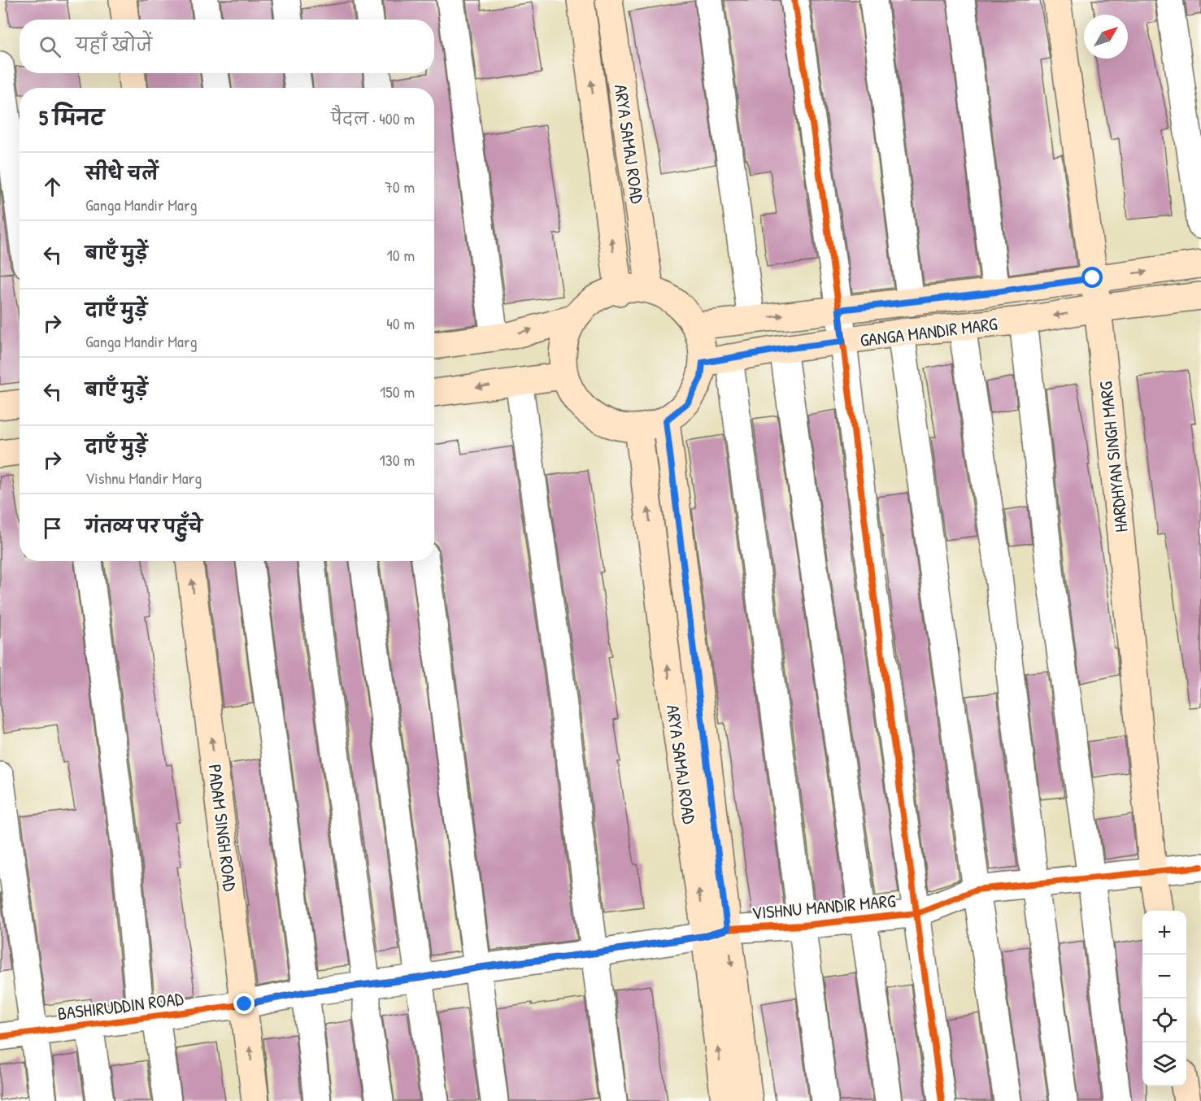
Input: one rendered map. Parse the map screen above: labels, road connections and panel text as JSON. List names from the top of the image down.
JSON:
{
  "streets": {
    "street": [
      "ARYA SAMAJ ROAD",
      "GANGA MANDIR MARG",
      "HARDHYAN SINGH MARG",
      "PADAM SINGH ROAD",
      "VISHNU MANDIR MARG",
      "BASHIRUDDIN ROAD"
    ]
  },
  "crossings": [
    ["ARYA SAMAJ ROAD", "GANGA MANDIR MARG"],
    ["ARYA SAMAJ ROAD", "VISHNU MANDIR MARG"],
    ["GANGA MANDIR MARG", "HARDHYAN SINGH MARG"],
    ["HARDHYAN SINGH MARG", "VISHNU MANDIR MARG"],
    ["PADAM SINGH ROAD", "VISHNU MANDIR MARG"],
    ["PADAM SINGH ROAD", "BASHIRUDDIN ROAD"],
    ["VISHNU MANDIR MARG", "BASHIRUDDIN ROAD"]
  ],
  "north": "top right",
  "page": {
    "search": "यहाँ खोजें",
    "heading": ["5 मिनट", "पैदल · 400 m"],
    "list": [
      ["सीधे चलें", "Ganga Mandir Marg", "70 m"],
      ["बाएँ मुड़ें", "10 m"],
      ["दाएँ मुड़ें", "Ganga Mandir Marg", "40 m"],
      ["बाएँ मुड़ें", "150 m"],
      ["दाएँ मुड़ें", "Vishnu Mandir Marg", "130 m"],
      "गंतव्य पर पहुँचे"
    ],
    "map_buttons": ["+", "−"]
  }
}
